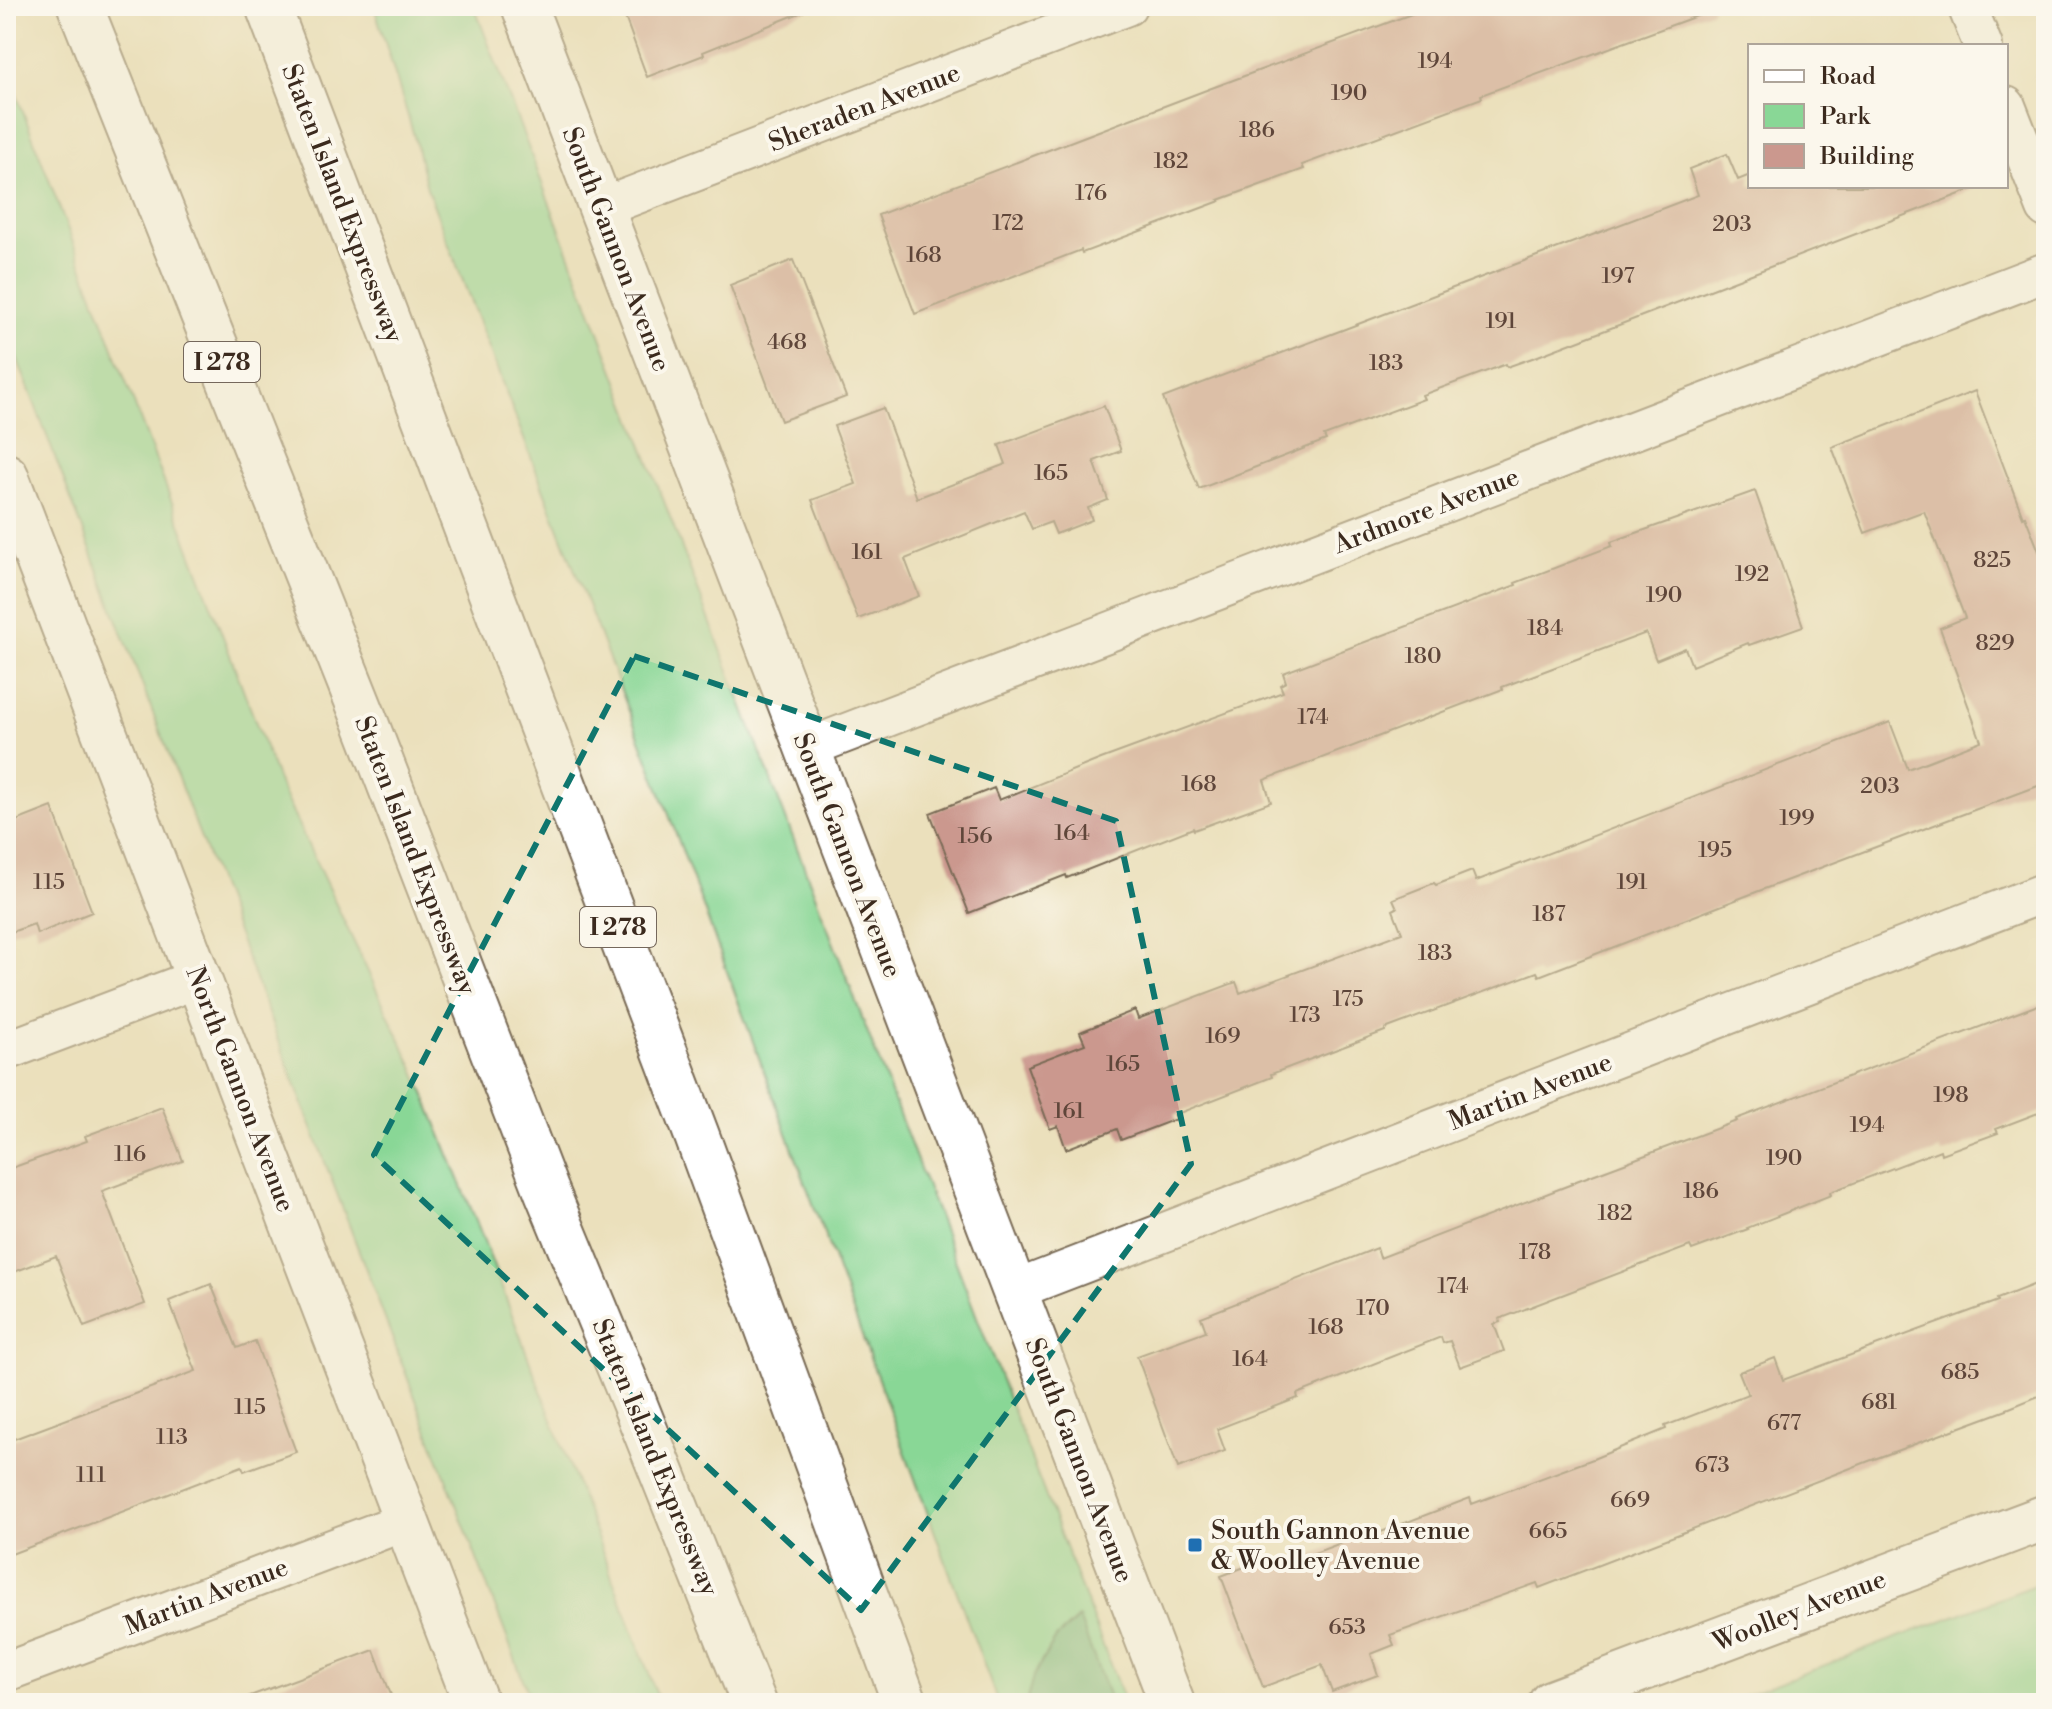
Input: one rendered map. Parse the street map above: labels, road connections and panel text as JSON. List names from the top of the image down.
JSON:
{
  "streets": {
    "main road": [
      "Staten Island Expressway",
      "South Gannon Avenue",
      "I 278",
      "North Gannon Avenue",
      "Woolley Avenue"
    ],
    "street": ["Sheraden Avenue", "Ardmore Avenue", "Martin Avenue"]
  },
  "crossings": [
    ["Sheraden Avenue", "South Gannon Avenue"],
    ["South Gannon Avenue", "Ardmore Avenue"],
    ["South Gannon Avenue", "Martin Avenue"],
    ["North Gannon Avenue", "Martin Avenue"]
  ],
  "places": {
    "transit": ["South Gannon Avenue & Woolley Avenue"]
  },
  "house_numbers": [
    "194",
    "190",
    "186",
    "182",
    "176",
    "172",
    "203",
    "168",
    "197",
    "191",
    "468",
    "183",
    "165",
    "161",
    "825",
    "192",
    "190",
    "184",
    "829",
    "180",
    "174",
    "168",
    "203",
    "199",
    "164",
    "156",
    "195",
    "115",
    "191",
    "187",
    "183",
    "175",
    "173",
    "169",
    "165",
    "198",
    "161",
    "194",
    "116",
    "190",
    "186",
    "182",
    "178",
    "174",
    "170",
    "168",
    "164",
    "685",
    "681",
    "115",
    "677",
    "113",
    "673",
    "111",
    "669",
    "665",
    "653"
  ],
  "legend": ["Road", "Park", "Building"]
}
